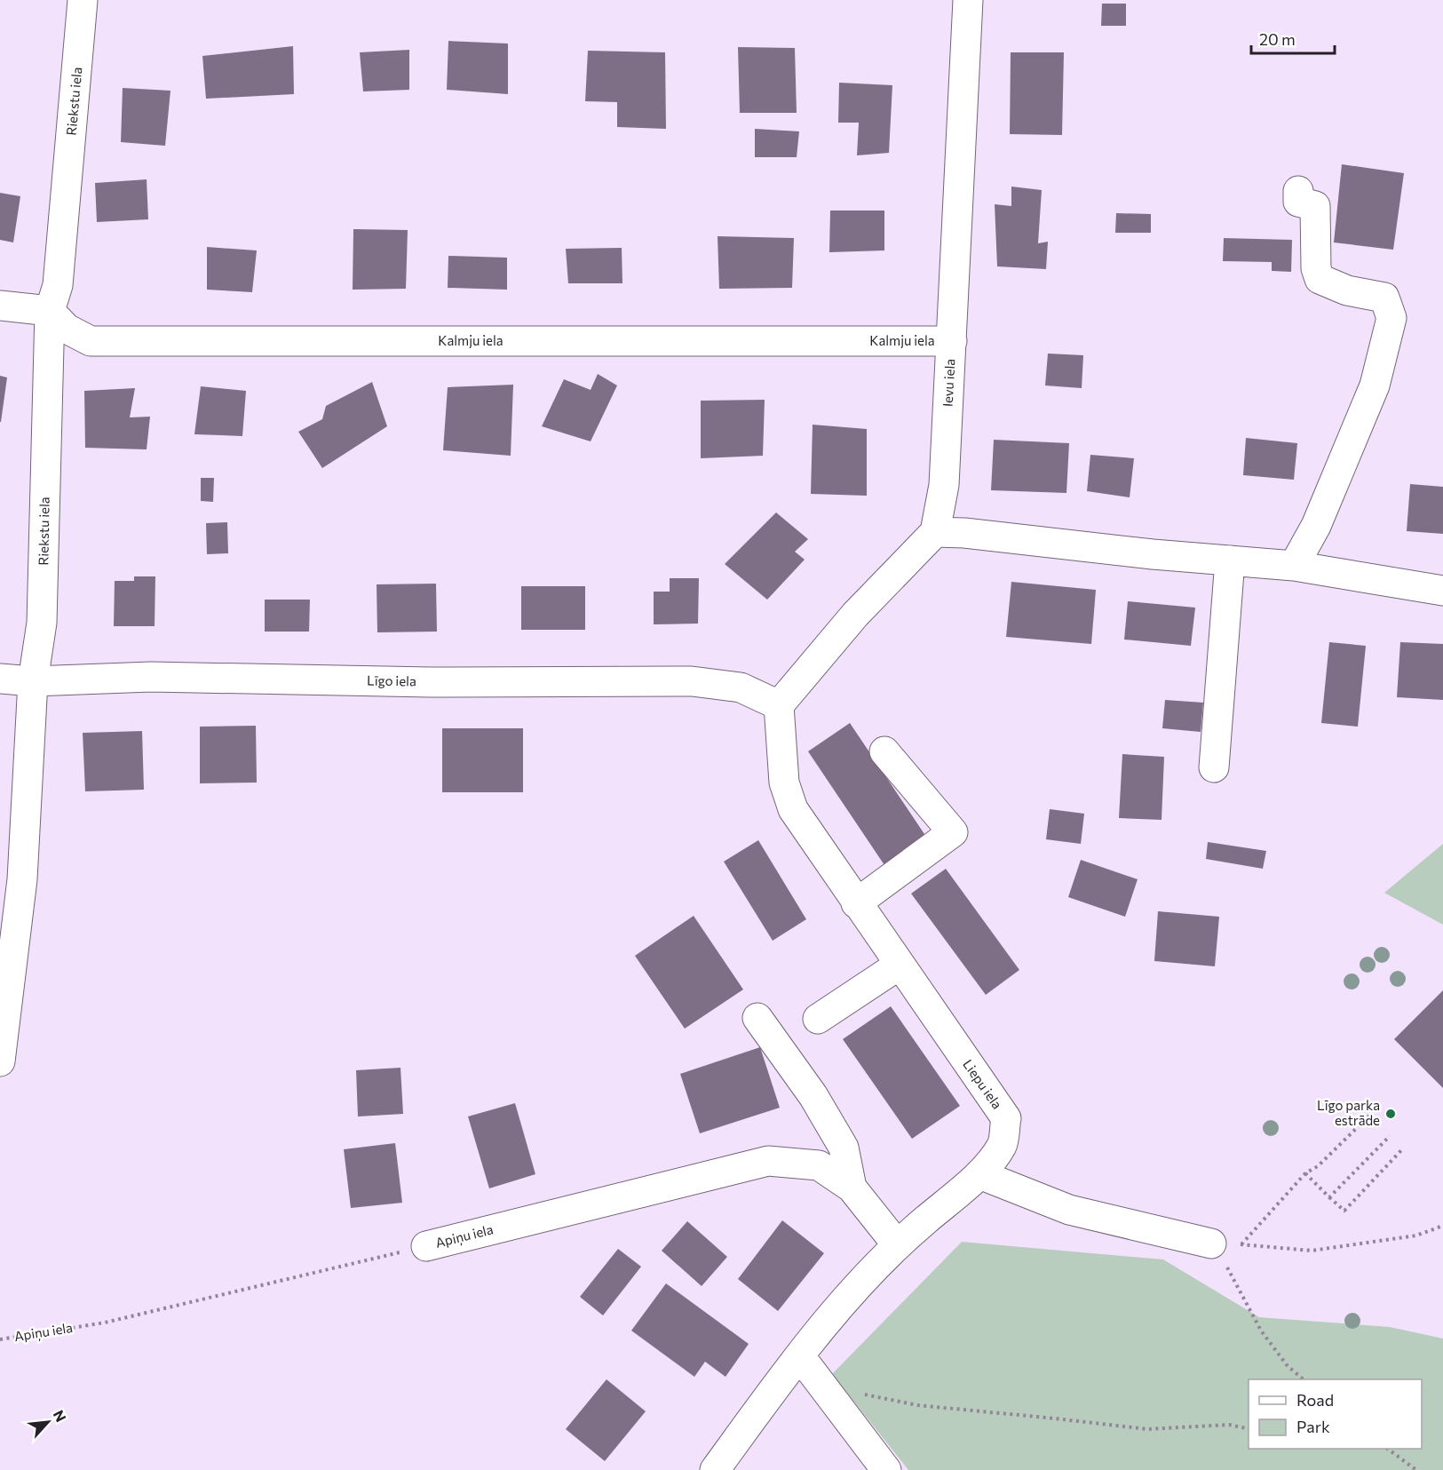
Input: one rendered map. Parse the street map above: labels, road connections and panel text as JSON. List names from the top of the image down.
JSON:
{
  "streets": {
    "street": [
      "Riekstu iela",
      "Kalmju iela",
      "Ievu iela",
      "Līgo iela",
      "Liepu iela",
      "Apiņu iela"
    ]
  },
  "crossings": [
    ["Riekstu iela", "Kalmju iela"],
    ["Riekstu iela", "Līgo iela"],
    ["Kalmju iela", "Ievu iela"],
    ["Līgo iela", "Liepu iela"],
    ["Liepu iela", "Apiņu iela"]
  ],
  "places": ["Līgo parka estrāde"],
  "legend": ["Road", "Park"],
  "scale_bar": "20 m",
  "north": "top right"
}
